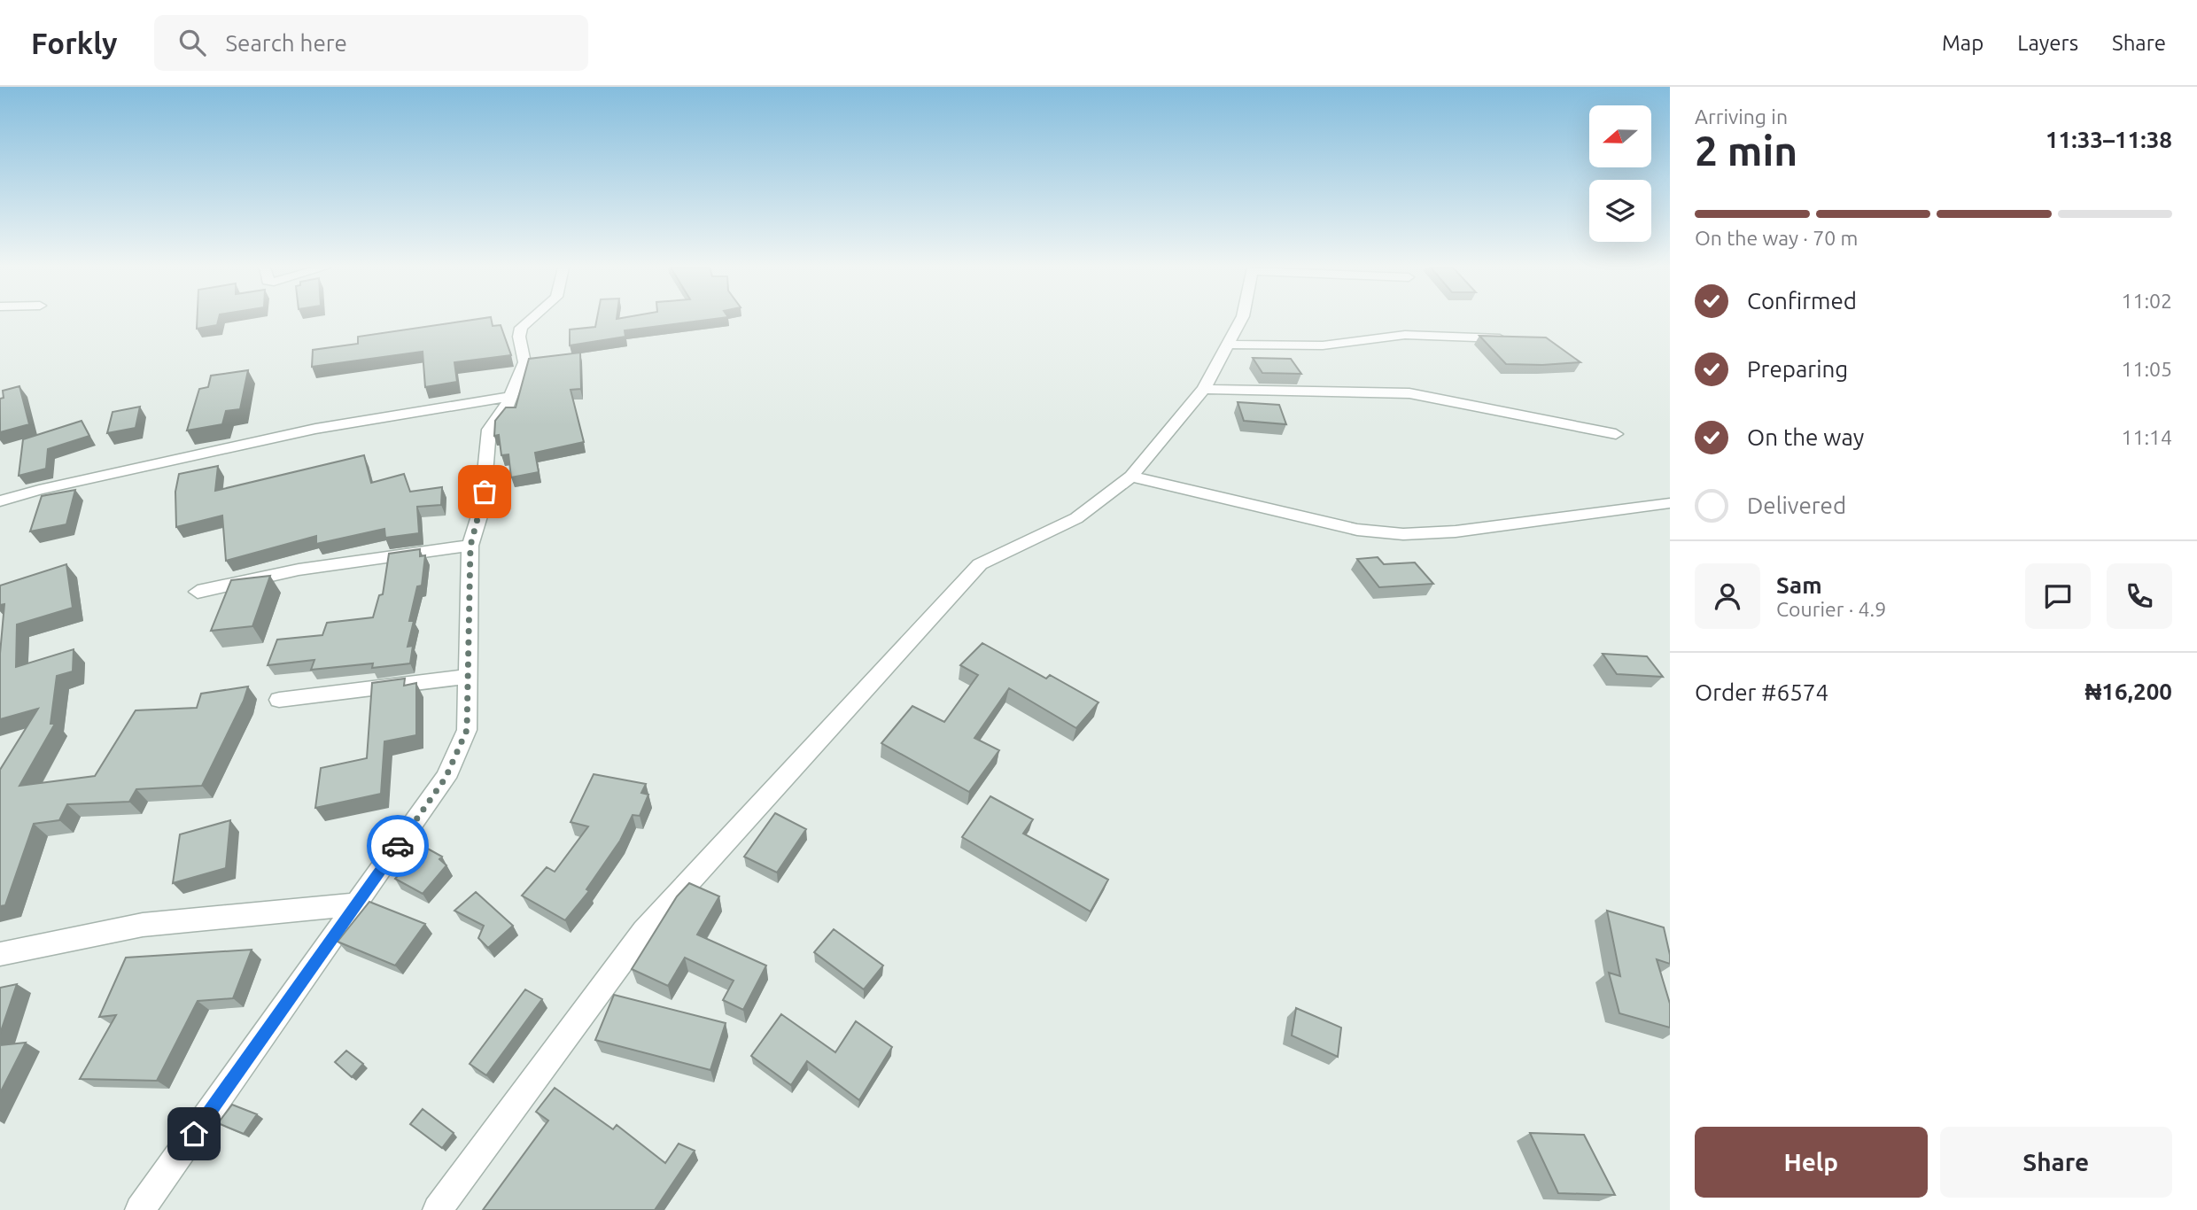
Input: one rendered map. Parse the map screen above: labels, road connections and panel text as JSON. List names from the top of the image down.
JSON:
{
  "north": "left",
  "page": {
    "header": "Forkly",
    "search": "Search here",
    "nav": ["Map", "Layers", "Share"],
    "heading": ["2 min", "Arriving in", "11:33–11:38"],
    "panel": [
      "Sam",
      "Courier · 4.9",
      "Order #6574",
      "₦16,200"
    ],
    "bar": "On the way · 70 m",
    "list": [
      ["Confirmed", "11:02"],
      ["Preparing", "11:05"],
      ["On the way", "11:14"],
      "Delivered"
    ],
    "buttons": ["Help", "Share"]
  }
}
